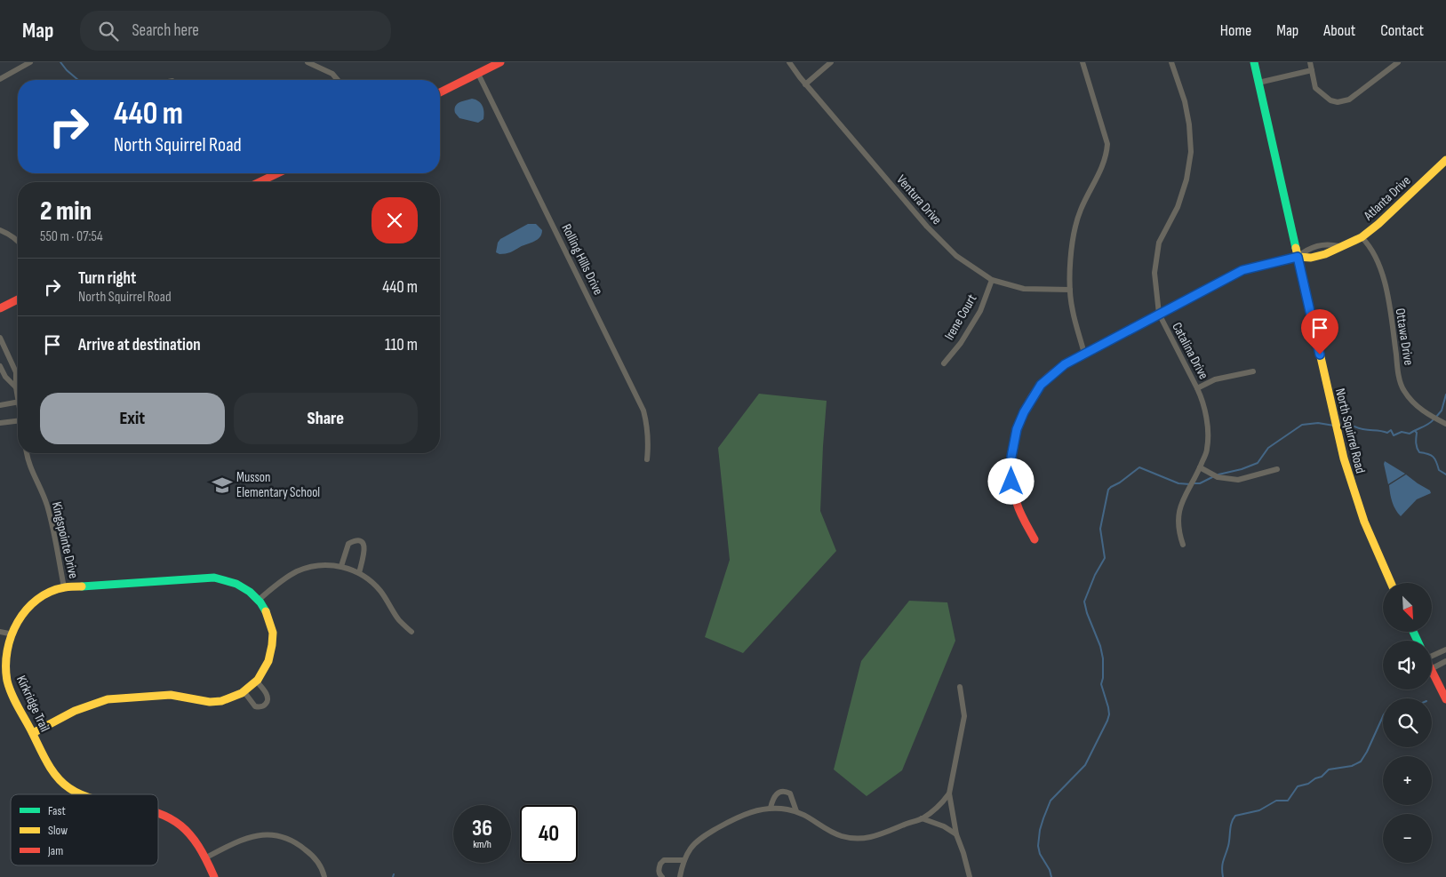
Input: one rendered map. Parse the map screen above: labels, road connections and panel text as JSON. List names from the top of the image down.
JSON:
{
  "streets": {
    "street": [
      "Atlanta Drive",
      "Ventura Drive",
      "Rolling Hills Drive",
      "Irene Court",
      "Ottawa Drive",
      "Catalina Drive",
      "North Squirrel Road",
      "Kingspointe Drive",
      "Kirkridge Trail"
    ]
  },
  "crossings": [
    ["Atlanta Drive", "Ottawa Drive"],
    ["Atlanta Drive", "Catalina Drive"],
    ["Atlanta Drive", "North Squirrel Road"],
    ["Ventura Drive", "Irene Court"],
    ["Kingspointe Drive", "Kirkridge Trail"]
  ],
  "places": {
    "school or university": ["Musson Elementary School"]
  },
  "legend": ["Fast", "Slow", "Jam"],
  "north": "bottom right",
  "page": {
    "header": "Map",
    "search": "Search here",
    "nav": [
      "Home",
      "Map",
      "About",
      "Contact"
    ],
    "turn": ["440 m", "North Squirrel Road"],
    "heading": ["2 min", "550 m · 07:54"],
    "list": [
      {
        "name": "Turn right",
        "note": "North Squirrel Road",
        "value": "440 m"
      },
      {
        "name": "Arrive at destination",
        "value": "110 m"
      }
    ],
    "buttons": ["Exit", "Share"],
    "map_buttons": ["+", "−"],
    "speed": "36 km/h",
    "limit": "40"
  }
}
